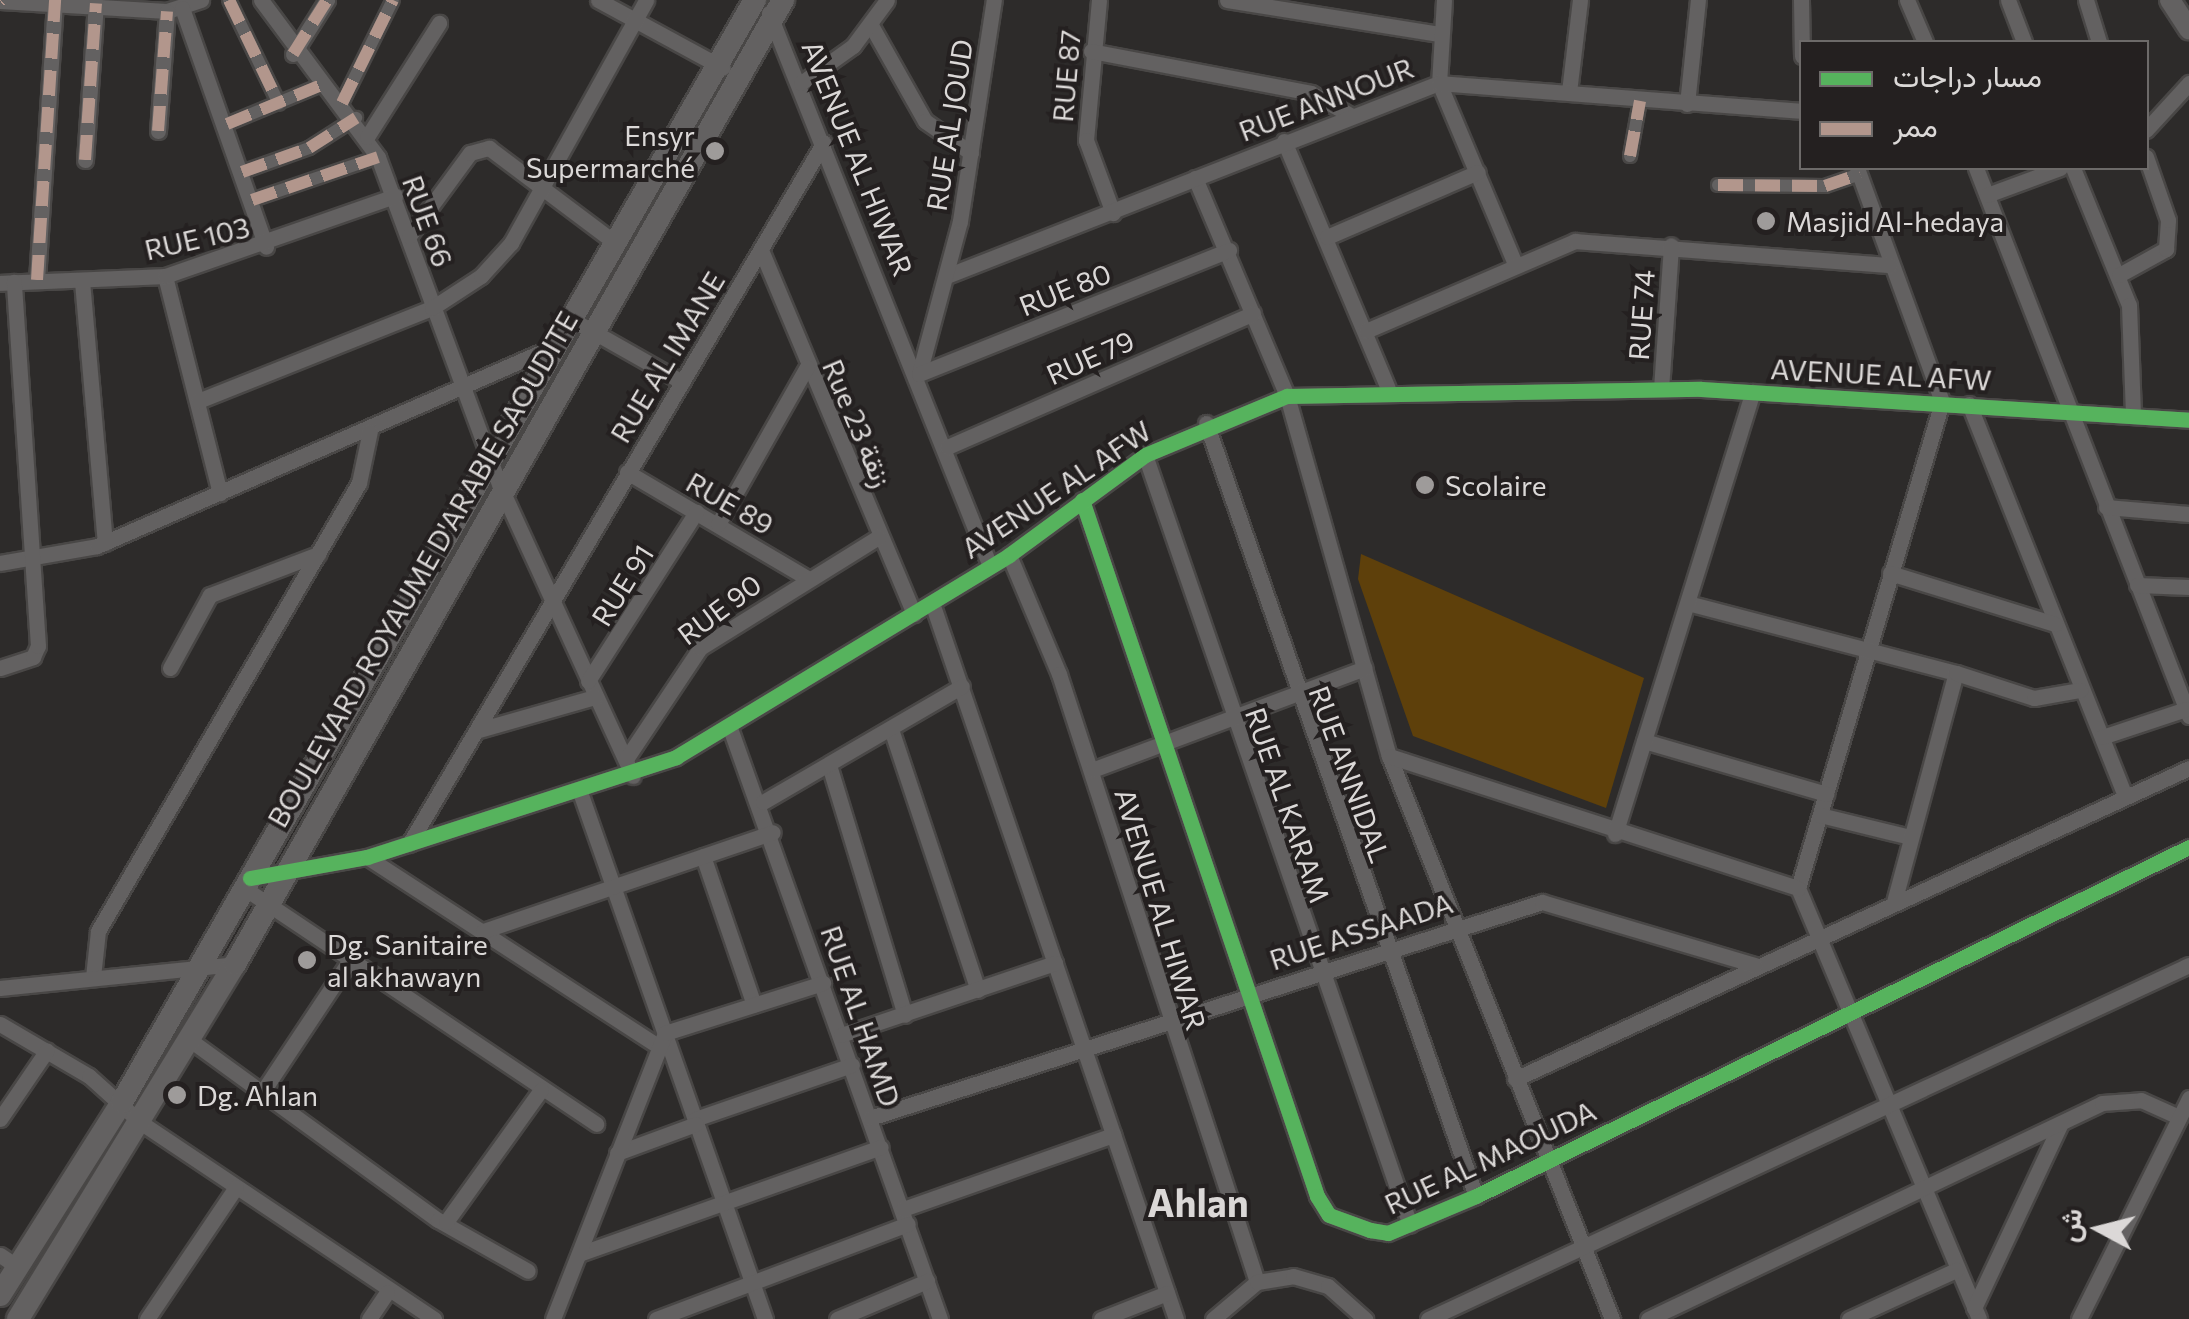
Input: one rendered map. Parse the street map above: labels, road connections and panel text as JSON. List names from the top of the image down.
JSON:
{
  "streets": {
    "main road": ["BOULEVARD ROYAUME D'ARABIE SAOUDITE"],
    "street": [
      "RUE 87",
      "RUE ANNOUR",
      "RUE AL JOUD",
      "AVENUE AL HIWAR",
      "RUE 66",
      "RUE 103",
      "RUE 80",
      "RUE 74",
      "RUE AL IMANE",
      "RUE 79",
      "AVENUE AL AFW",
      "Rue 23 زنقة",
      "RUE 89",
      "RUE 91",
      "RUE 90",
      "RUE ANNIDAL",
      "RUE AL KARAM",
      "RUE ASSAADA",
      "RUE AL HAMD",
      "RUE AL MAOUDA"
    ]
  },
  "crossings": [
    ["RUE 87", "RUE ANNOUR"],
    ["RUE ANNOUR", "RUE AL JOUD"],
    ["RUE AL JOUD", "AVENUE AL HIWAR"],
    ["RUE AL JOUD", "RUE 80"],
    ["AVENUE AL HIWAR", "RUE 80"],
    ["AVENUE AL HIWAR", "RUE AL IMANE"],
    ["AVENUE AL HIWAR", "RUE 79"],
    ["AVENUE AL HIWAR", "AVENUE AL AFW"],
    ["AVENUE AL HIWAR", "BOULEVARD ROYAUME D'ARABIE SAOUDITE"],
    ["AVENUE AL HIWAR", "RUE ASSAADA"],
    ["RUE 66", "RUE 103"],
    ["RUE 66", "BOULEVARD ROYAUME D'ARABIE SAOUDITE"],
    ["RUE 74", "AVENUE AL AFW"],
    ["RUE AL IMANE", "AVENUE AL AFW"],
    ["RUE AL IMANE", "Rue 23 زنقة"],
    ["RUE AL IMANE", "RUE 89"],
    ["AVENUE AL AFW", "Rue 23 زنقة"],
    ["AVENUE AL AFW", "BOULEVARD ROYAUME D'ARABIE SAOUDITE"],
    ["AVENUE AL AFW", "RUE ANNIDAL"],
    ["AVENUE AL AFW", "RUE AL KARAM"],
    ["AVENUE AL AFW", "RUE AL HAMD"],
    ["AVENUE AL AFW", "RUE AL MAOUDA"],
    ["Rue 23 زنقة", "RUE 90"],
    ["RUE 89", "RUE 91"],
    ["RUE 89", "RUE 90"],
    ["RUE ANNIDAL", "RUE ASSAADA"],
    ["RUE ANNIDAL", "RUE AL MAOUDA"],
    ["RUE AL KARAM", "RUE ASSAADA"],
    ["RUE AL KARAM", "RUE AL MAOUDA"],
    ["RUE ASSAADA", "RUE AL HAMD"],
    ["RUE ASSAADA", "RUE AL MAOUDA"]
  ],
  "districts": ["Ahlan"],
  "places": [
    "Ensyr Supermarché",
    "Masjid Al-hedaya",
    "Scolaire",
    "Dg. Sanitaire al akhawayn",
    "Dg. Ahlan"
  ],
  "legend": ["مسار دراجات", "ممر"],
  "north": "left"
}
